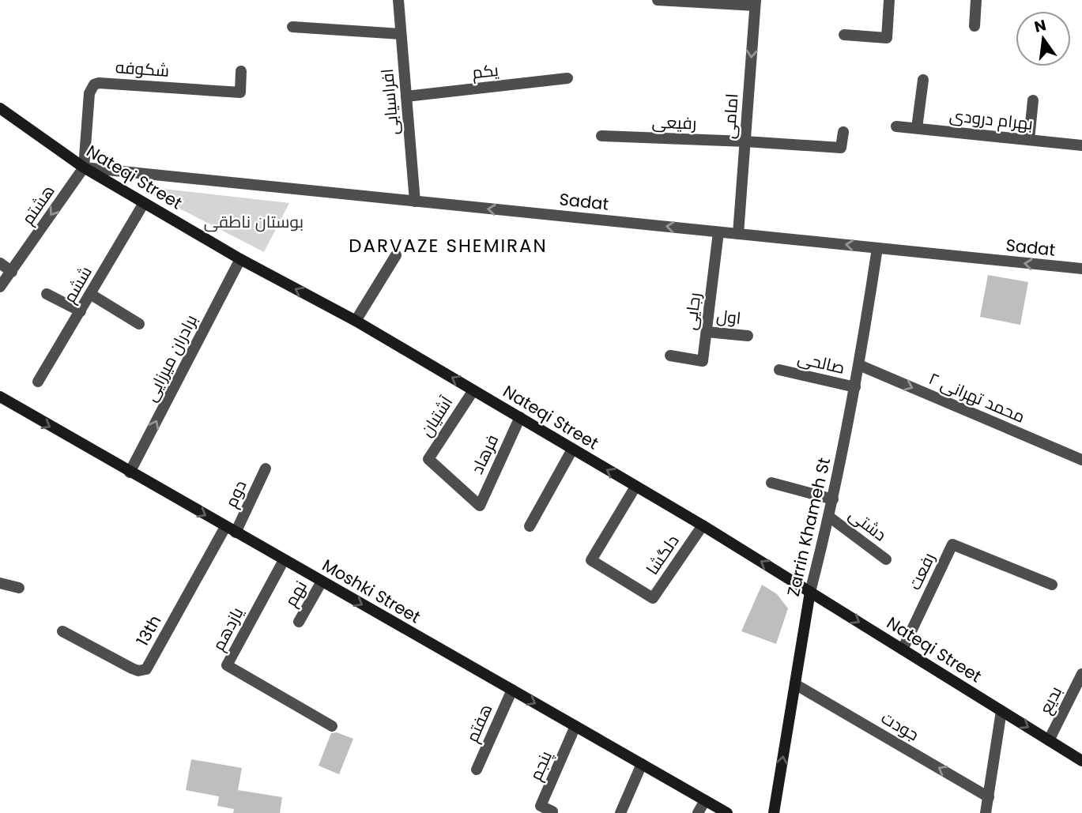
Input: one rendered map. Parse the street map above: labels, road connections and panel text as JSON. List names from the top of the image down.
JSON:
{
  "streets": {
    "main road": ["Nateqi Street", "Zarrin Khameh St", "Moshki Street"],
    "street": [
      "شکوفه",
      "یکم",
      "افراسیابی",
      "امامی",
      "بهرام درودی",
      "رفیعی",
      "Sadat",
      "هشتم",
      "ششم",
      "رجایی",
      "اول",
      "برادران میرزایی",
      "صالحی",
      "محمد تهرانی ۲",
      "آشتیان",
      "فرهاد",
      "دوم",
      "دشتی",
      "دلگشا",
      "رفعت",
      "نهم",
      "یازدهم",
      "13th",
      "بدیع",
      "هفتم",
      "جودت",
      "پنجم"
    ]
  },
  "crossings": [
    ["شکوفه", "Nateqi Street"],
    ["شکوفه", "Sadat"],
    ["شکوفه", "هشتم"],
    ["یکم", "افراسیابی"],
    ["افراسیابی", "Sadat"],
    ["امامی", "رفیعی"],
    ["امامی", "Sadat"],
    ["Nateqi Street", "Sadat"],
    ["Nateqi Street", "هشتم"],
    ["Nateqi Street", "ششم"],
    ["Nateqi Street", "برادران میرزایی"],
    ["Nateqi Street", "آشتیان"],
    ["Nateqi Street", "فرهاد"],
    ["Nateqi Street", "Zarrin Khameh St"],
    ["Nateqi Street", "دلگشا"],
    ["Nateqi Street", "رفعت"],
    ["Nateqi Street", "بدیع"],
    ["Sadat", "هشتم"],
    ["Sadat", "رجایی"],
    ["Sadat", "Zarrin Khameh St"],
    ["رجایی", "اول"],
    ["برادران میرزایی", "Moshki Street"],
    ["صالحی", "Zarrin Khameh St"],
    ["محمد تهرانی ۲", "Zarrin Khameh St"],
    ["آشتیان", "فرهاد"],
    ["دوم", "Moshki Street"],
    ["دوم", "13th"],
    ["دشتی", "Zarrin Khameh St"],
    ["Zarrin Khameh St", "جودت"],
    ["Moshki Street", "نهم"],
    ["Moshki Street", "یازدهم"],
    ["Moshki Street", "13th"],
    ["Moshki Street", "هفتم"],
    ["Moshki Street", "پنجم"]
  ],
  "one_way": [
    "امامی",
    "Sadat",
    "هشتم",
    "برادران میرزایی",
    "محمد تهرانی ۲",
    "Moshki Street",
    "جودت"
  ],
  "districts": ["DARVAZE SHEMIRAN"],
  "parks": ["بوستان ناطقی"],
  "north": "top"
}
